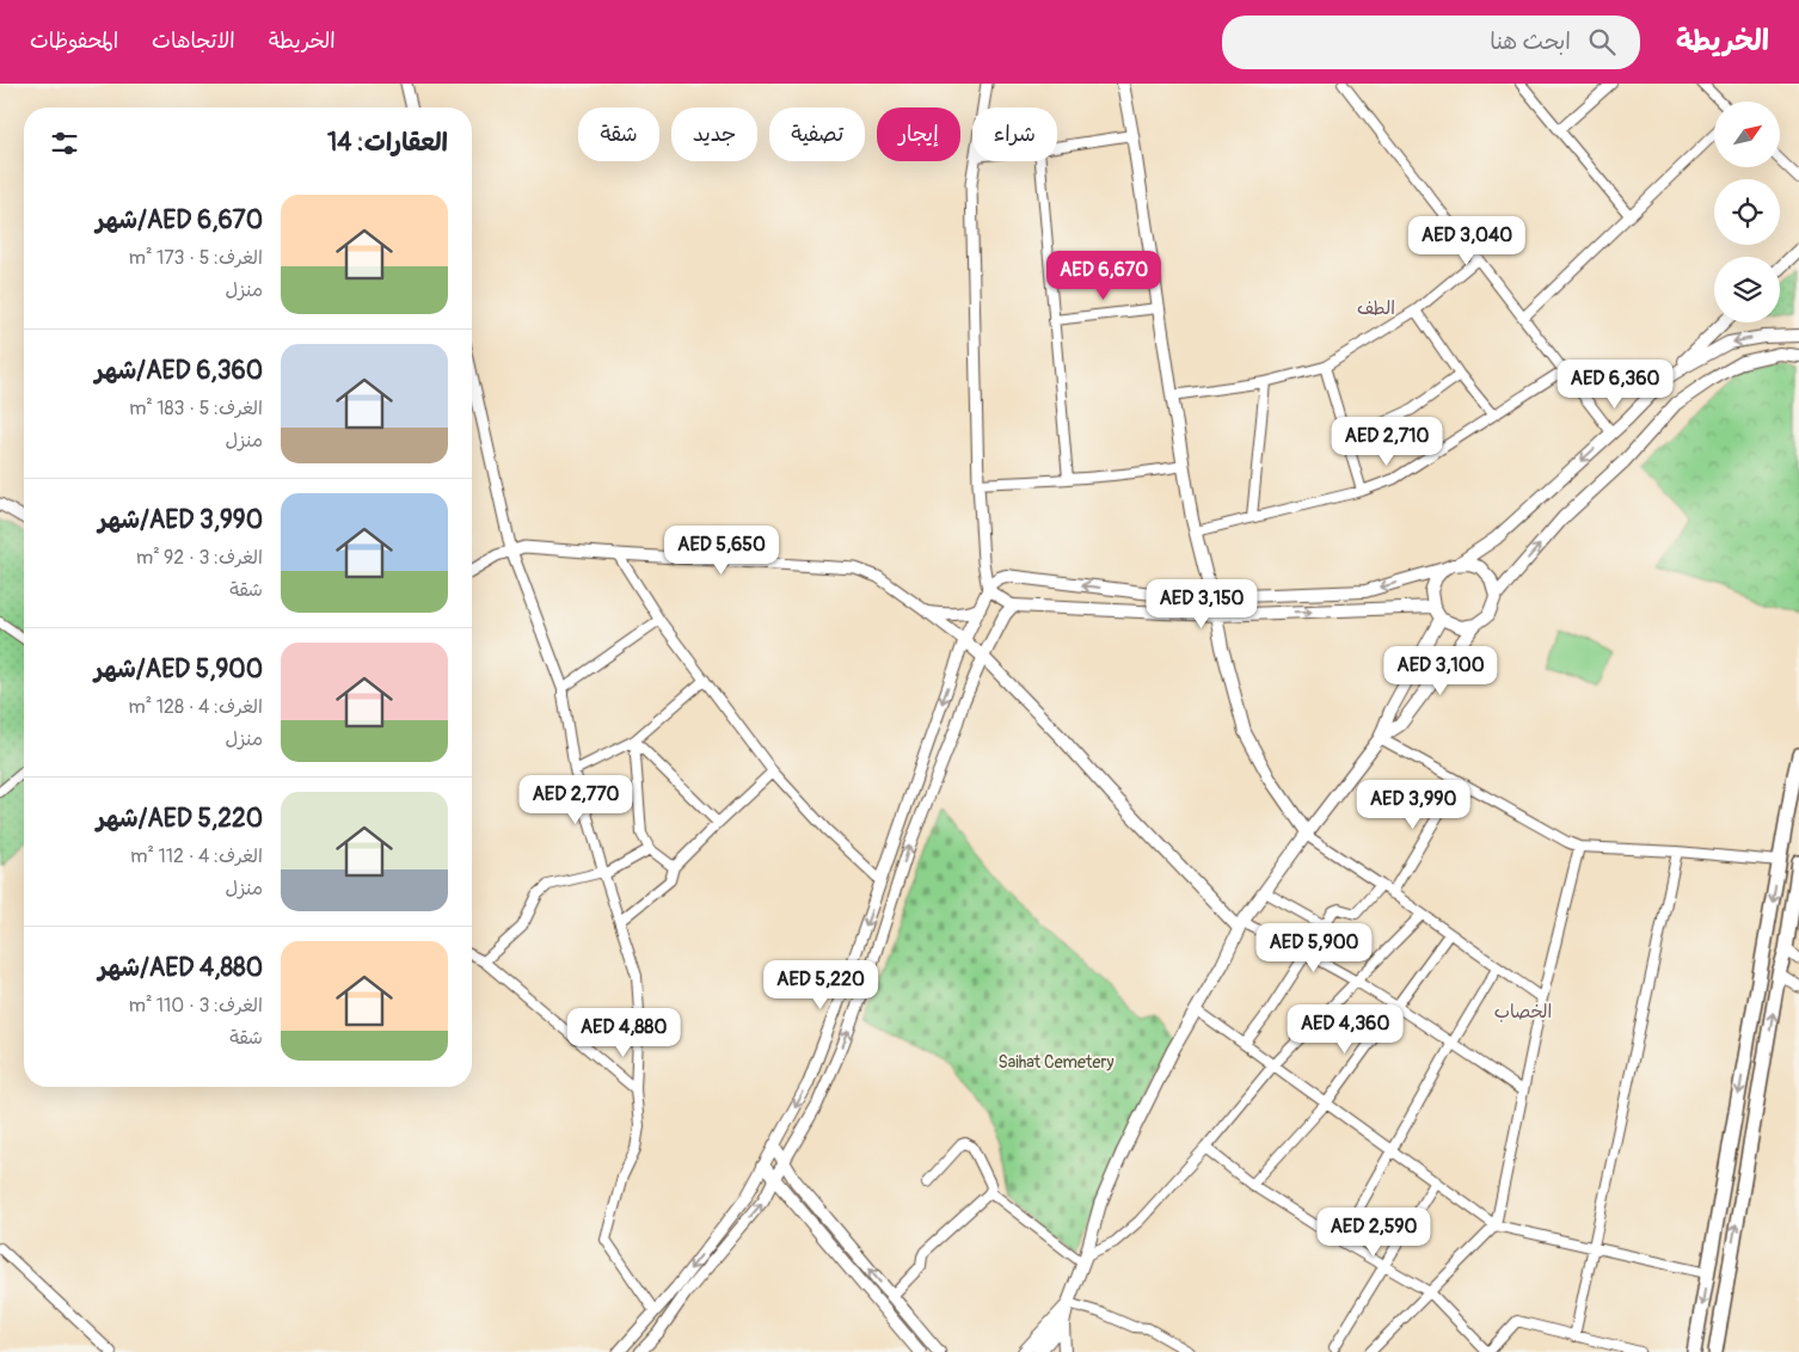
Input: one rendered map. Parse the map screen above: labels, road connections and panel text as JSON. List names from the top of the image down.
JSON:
{
  "districts": ["الطف", "الخصاب"],
  "parks": ["Saihat Cemetery"],
  "north": "top right",
  "page": {
    "header": "الخريطة",
    "search": "ابحث هنا",
    "nav": ["الخريطة", "الاتجاهات", "المحفوظات"],
    "chip": [
      "شراء",
      "إيجار",
      "تصفية",
      "جديد",
      "شقة"
    ],
    "heading": "العقارات: 14",
    "list": [
      {
        "name": "AED 6,670/شهر",
        "note": "الغرف: 5 · 173 m² · منزل"
      },
      {
        "name": "AED 6,360/شهر",
        "note": "الغرف: 5 · 183 m² · منزل"
      },
      {
        "name": "AED 3,990/شهر",
        "note": "الغرف: 3 · 92 m² · شقة"
      },
      {
        "name": "AED 5,900/شهر",
        "note": "الغرف: 4 · 128 m² · منزل"
      },
      {
        "name": "AED 5,220/شهر",
        "note": "الغرف: 4 · 112 m² · منزل"
      },
      {
        "name": "AED 4,880/شهر",
        "note": "الغرف: 3 · 110 m² · شقة"
      }
    ],
    "price": [
      "AED 3,040",
      "AED 6,670",
      "AED 6,360",
      "AED 2,710",
      "AED 5,650",
      "AED 3,150",
      "AED 3,100",
      "AED 2,770",
      "AED 3,990",
      "AED 5,900",
      "AED 5,220",
      "AED 4,360",
      "AED 4,880",
      "AED 2,590"
    ]
  }
}
